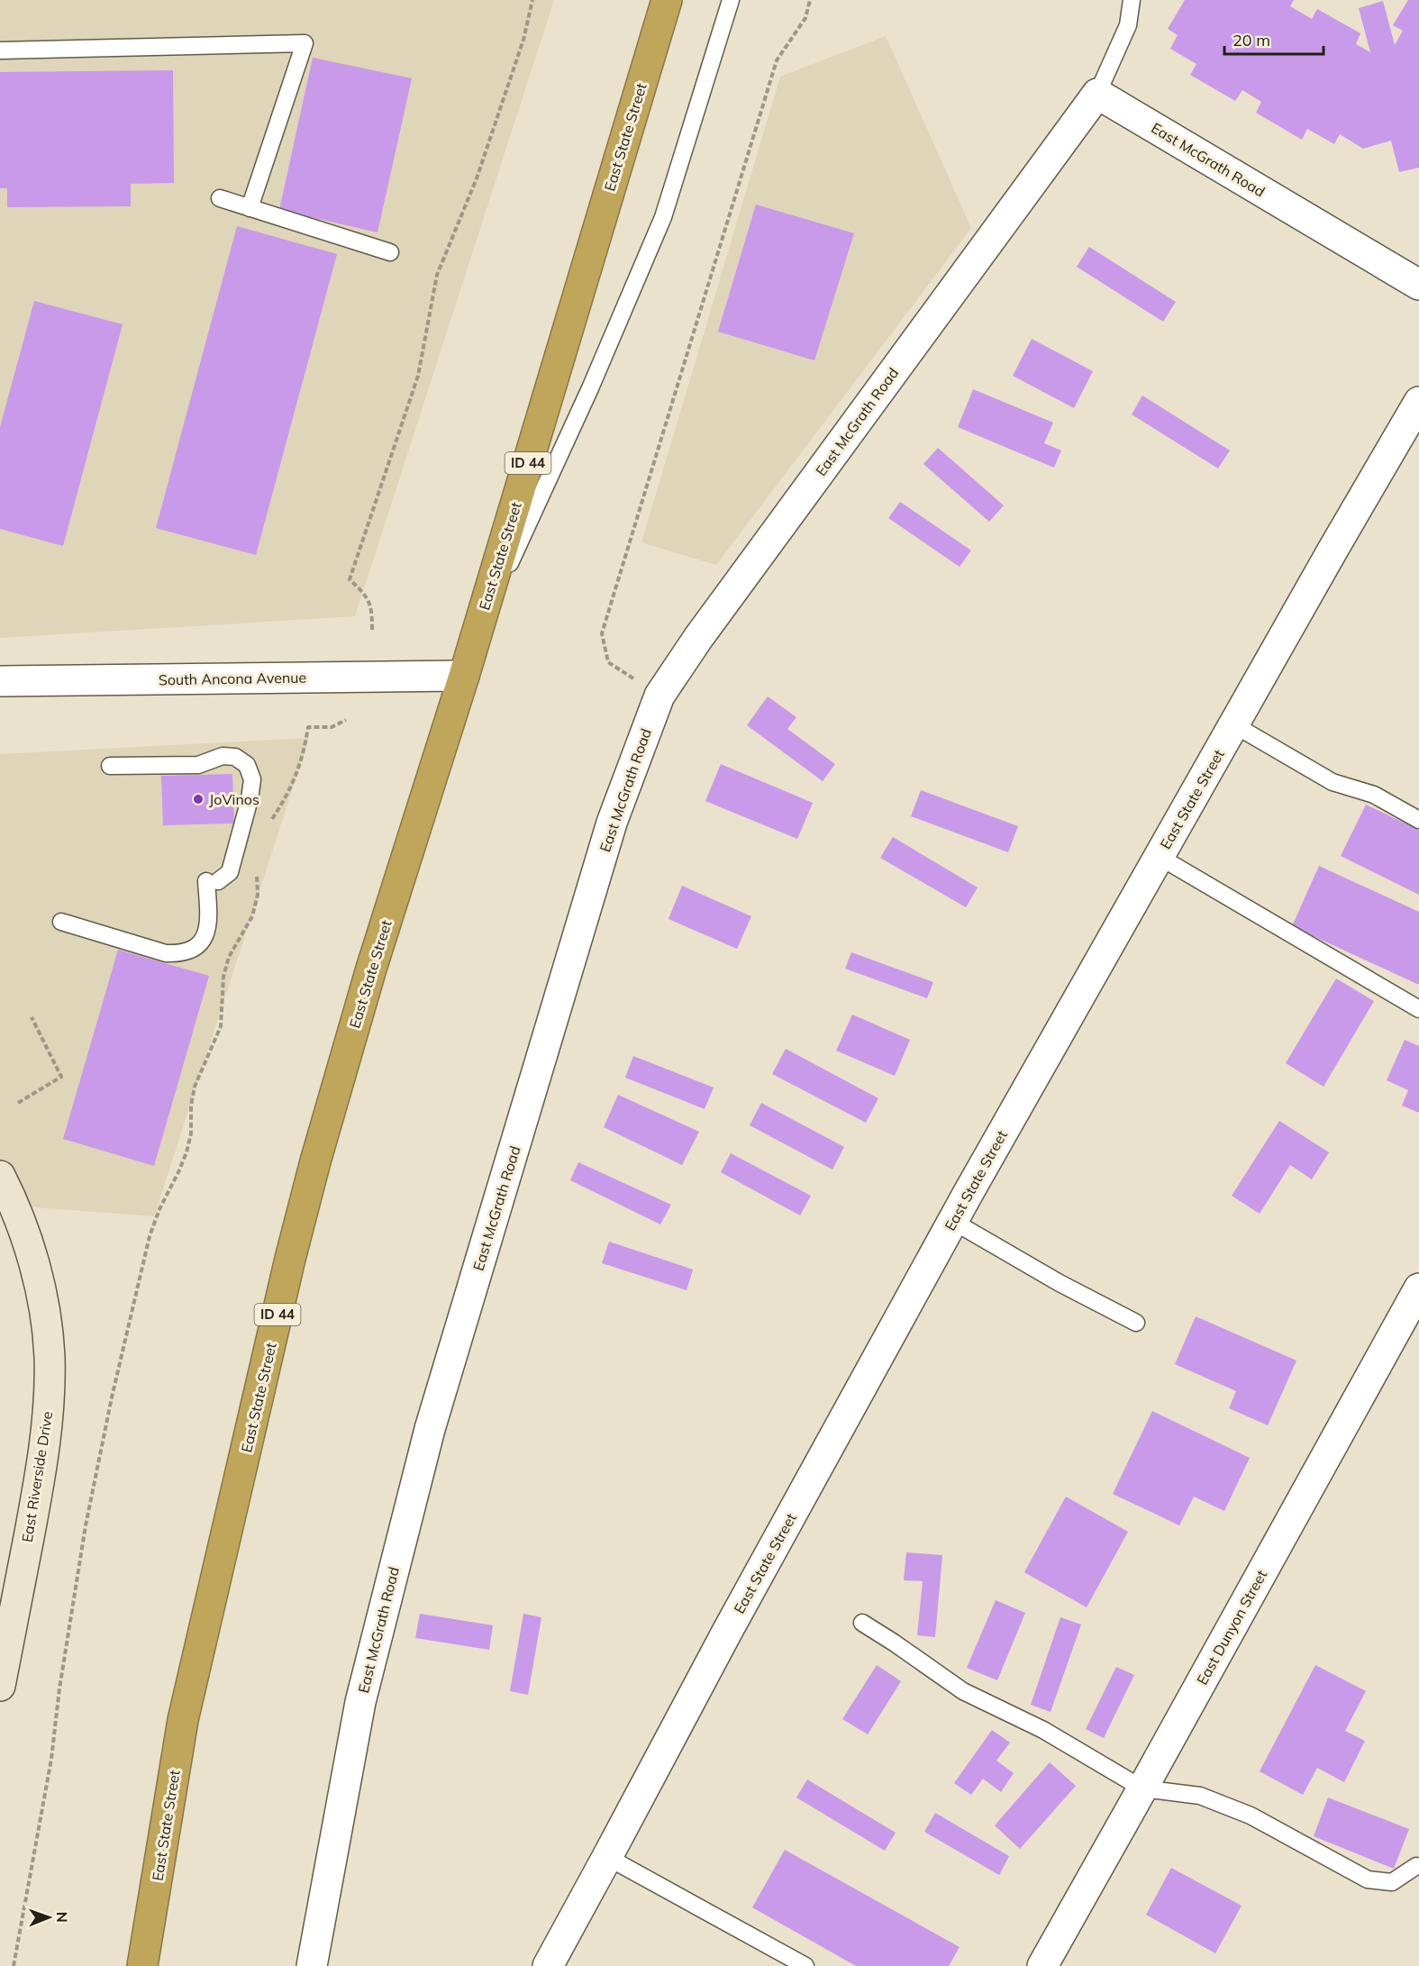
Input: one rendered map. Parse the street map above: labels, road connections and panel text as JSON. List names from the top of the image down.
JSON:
{
  "streets": {
    "highway": ["East State Street", "ID 44"],
    "street": [
      "East McGrath Road",
      "South Ancona Avenue",
      "East Riverside Drive",
      "East Dunyon Street"
    ]
  },
  "crossings": [
    ["East State Street", "South Ancona Avenue"]
  ],
  "places": ["JoVinos"],
  "scale_bar": "20 m",
  "north": "right"
}
